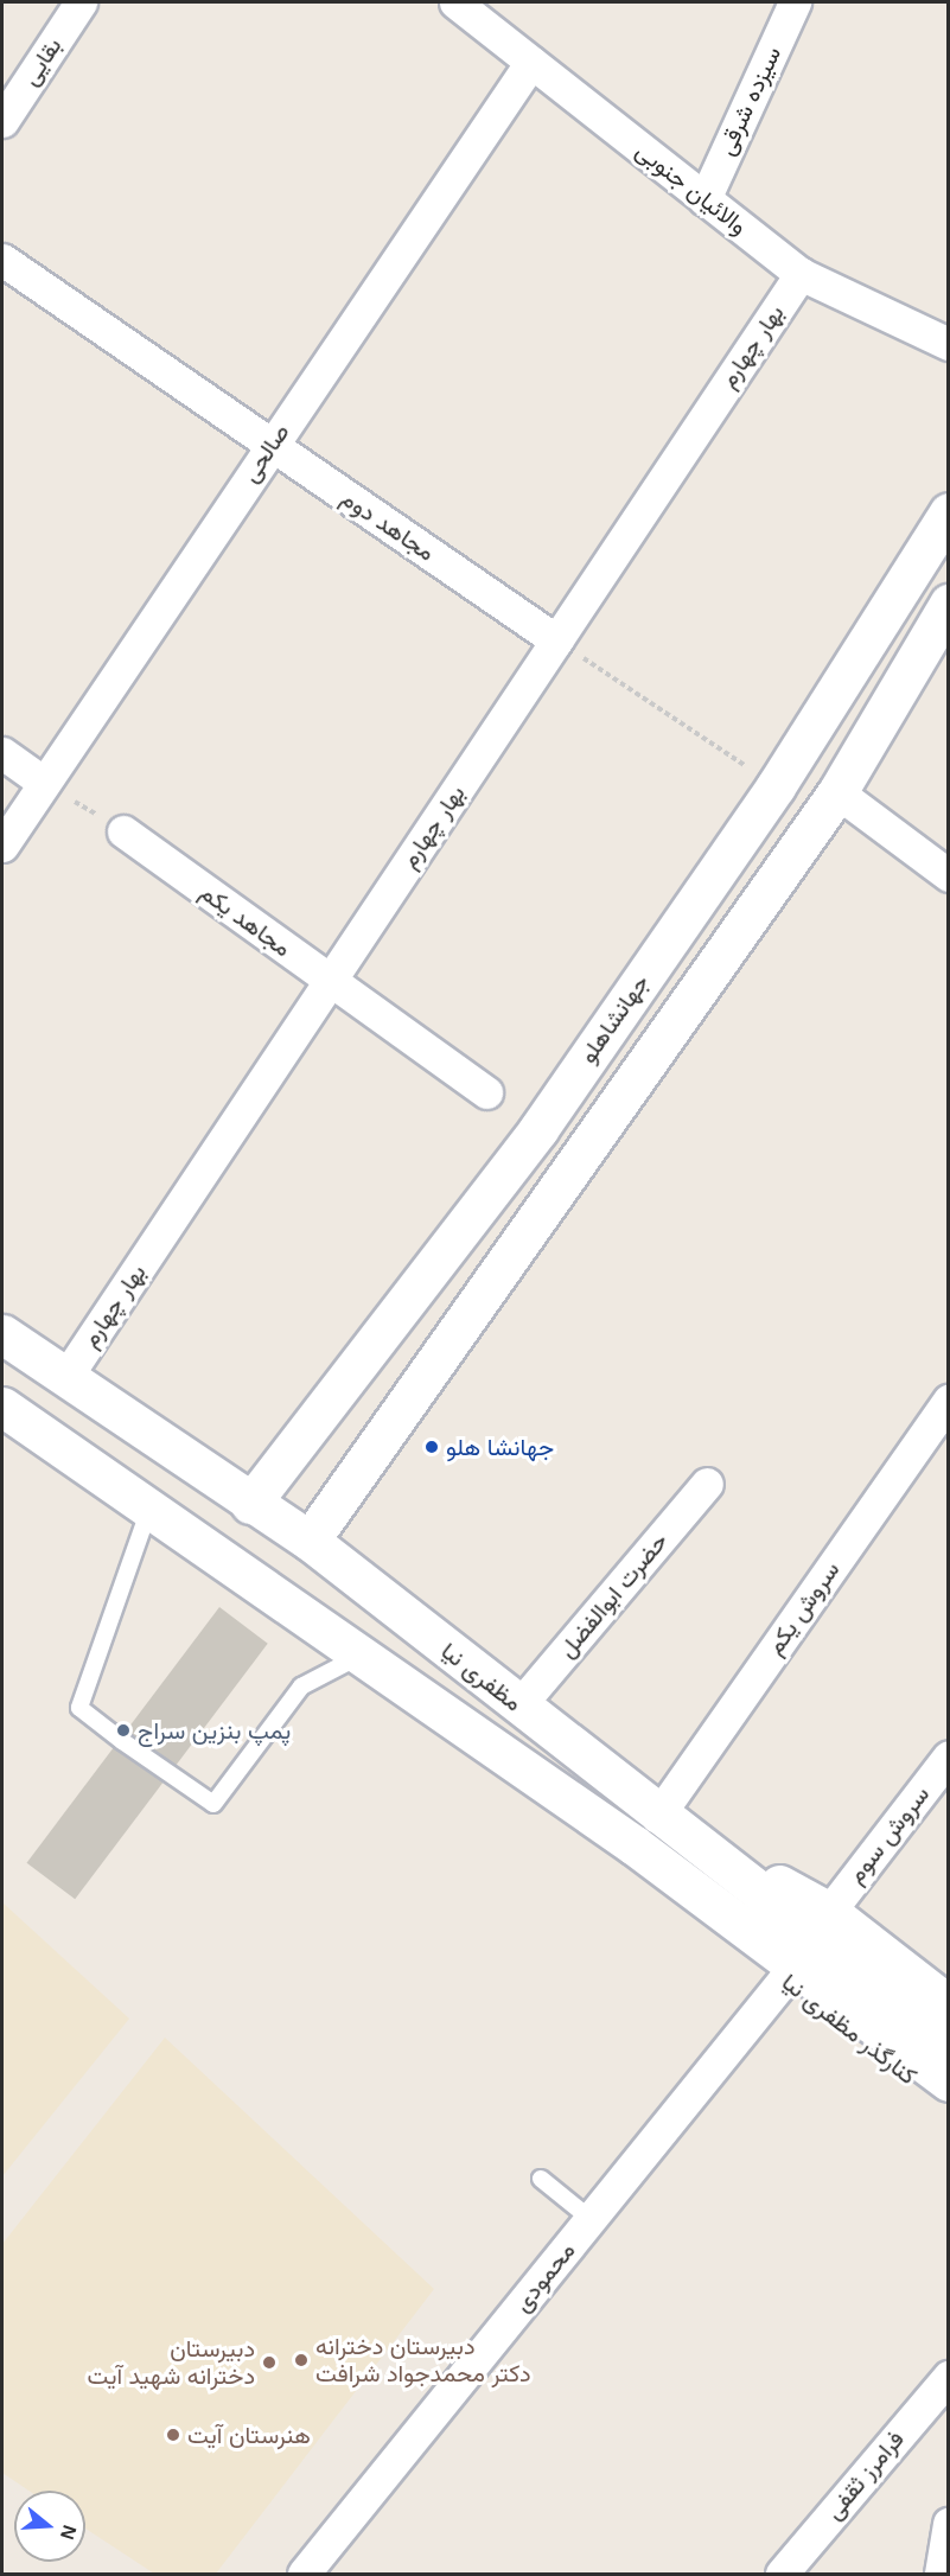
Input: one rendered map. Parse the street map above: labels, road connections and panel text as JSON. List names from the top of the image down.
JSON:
{
  "streets": {
    "main road": ["جهانشاهلو", "مظفری نیا", "کنارگذر مظفری نیا"],
    "street": [
      "بقایی",
      "سیزده شرقی",
      "والائیان جنوبی",
      "بهار چهارم",
      "صالحی",
      "مجاهد دوم",
      "مجاهد یکم",
      "حضرت ابوالفضل",
      "سروش یکم",
      "سروش سوم",
      "محمودی",
      "فرامرز ثقفی"
    ]
  },
  "crossings": [
    ["سیزده شرقی", "والائیان جنوبی"],
    ["والائیان جنوبی", "بهار چهارم"],
    ["والائیان جنوبی", "صالحی"],
    ["بهار چهارم", "مجاهد دوم"],
    ["بهار چهارم", "مجاهد یکم"],
    ["بهار چهارم", "مظفری نیا"],
    ["صالحی", "مجاهد دوم"],
    ["جهانشاهلو", "مظفری نیا"],
    ["حضرت ابوالفضل", "مظفری نیا"],
    ["سروش یکم", "مظفری نیا"],
    ["کنارگذر مظفری نیا", "محمودی"]
  ],
  "places": [
    "جهانشا هلو",
    "پمپ بنزین سراج",
    "دبیرستان دخترانه دکتر محمدجواد شرافت",
    "دبیرستان دخترانه شهید آیت",
    "هنرستان آیت"
  ],
  "north": "right"
}
